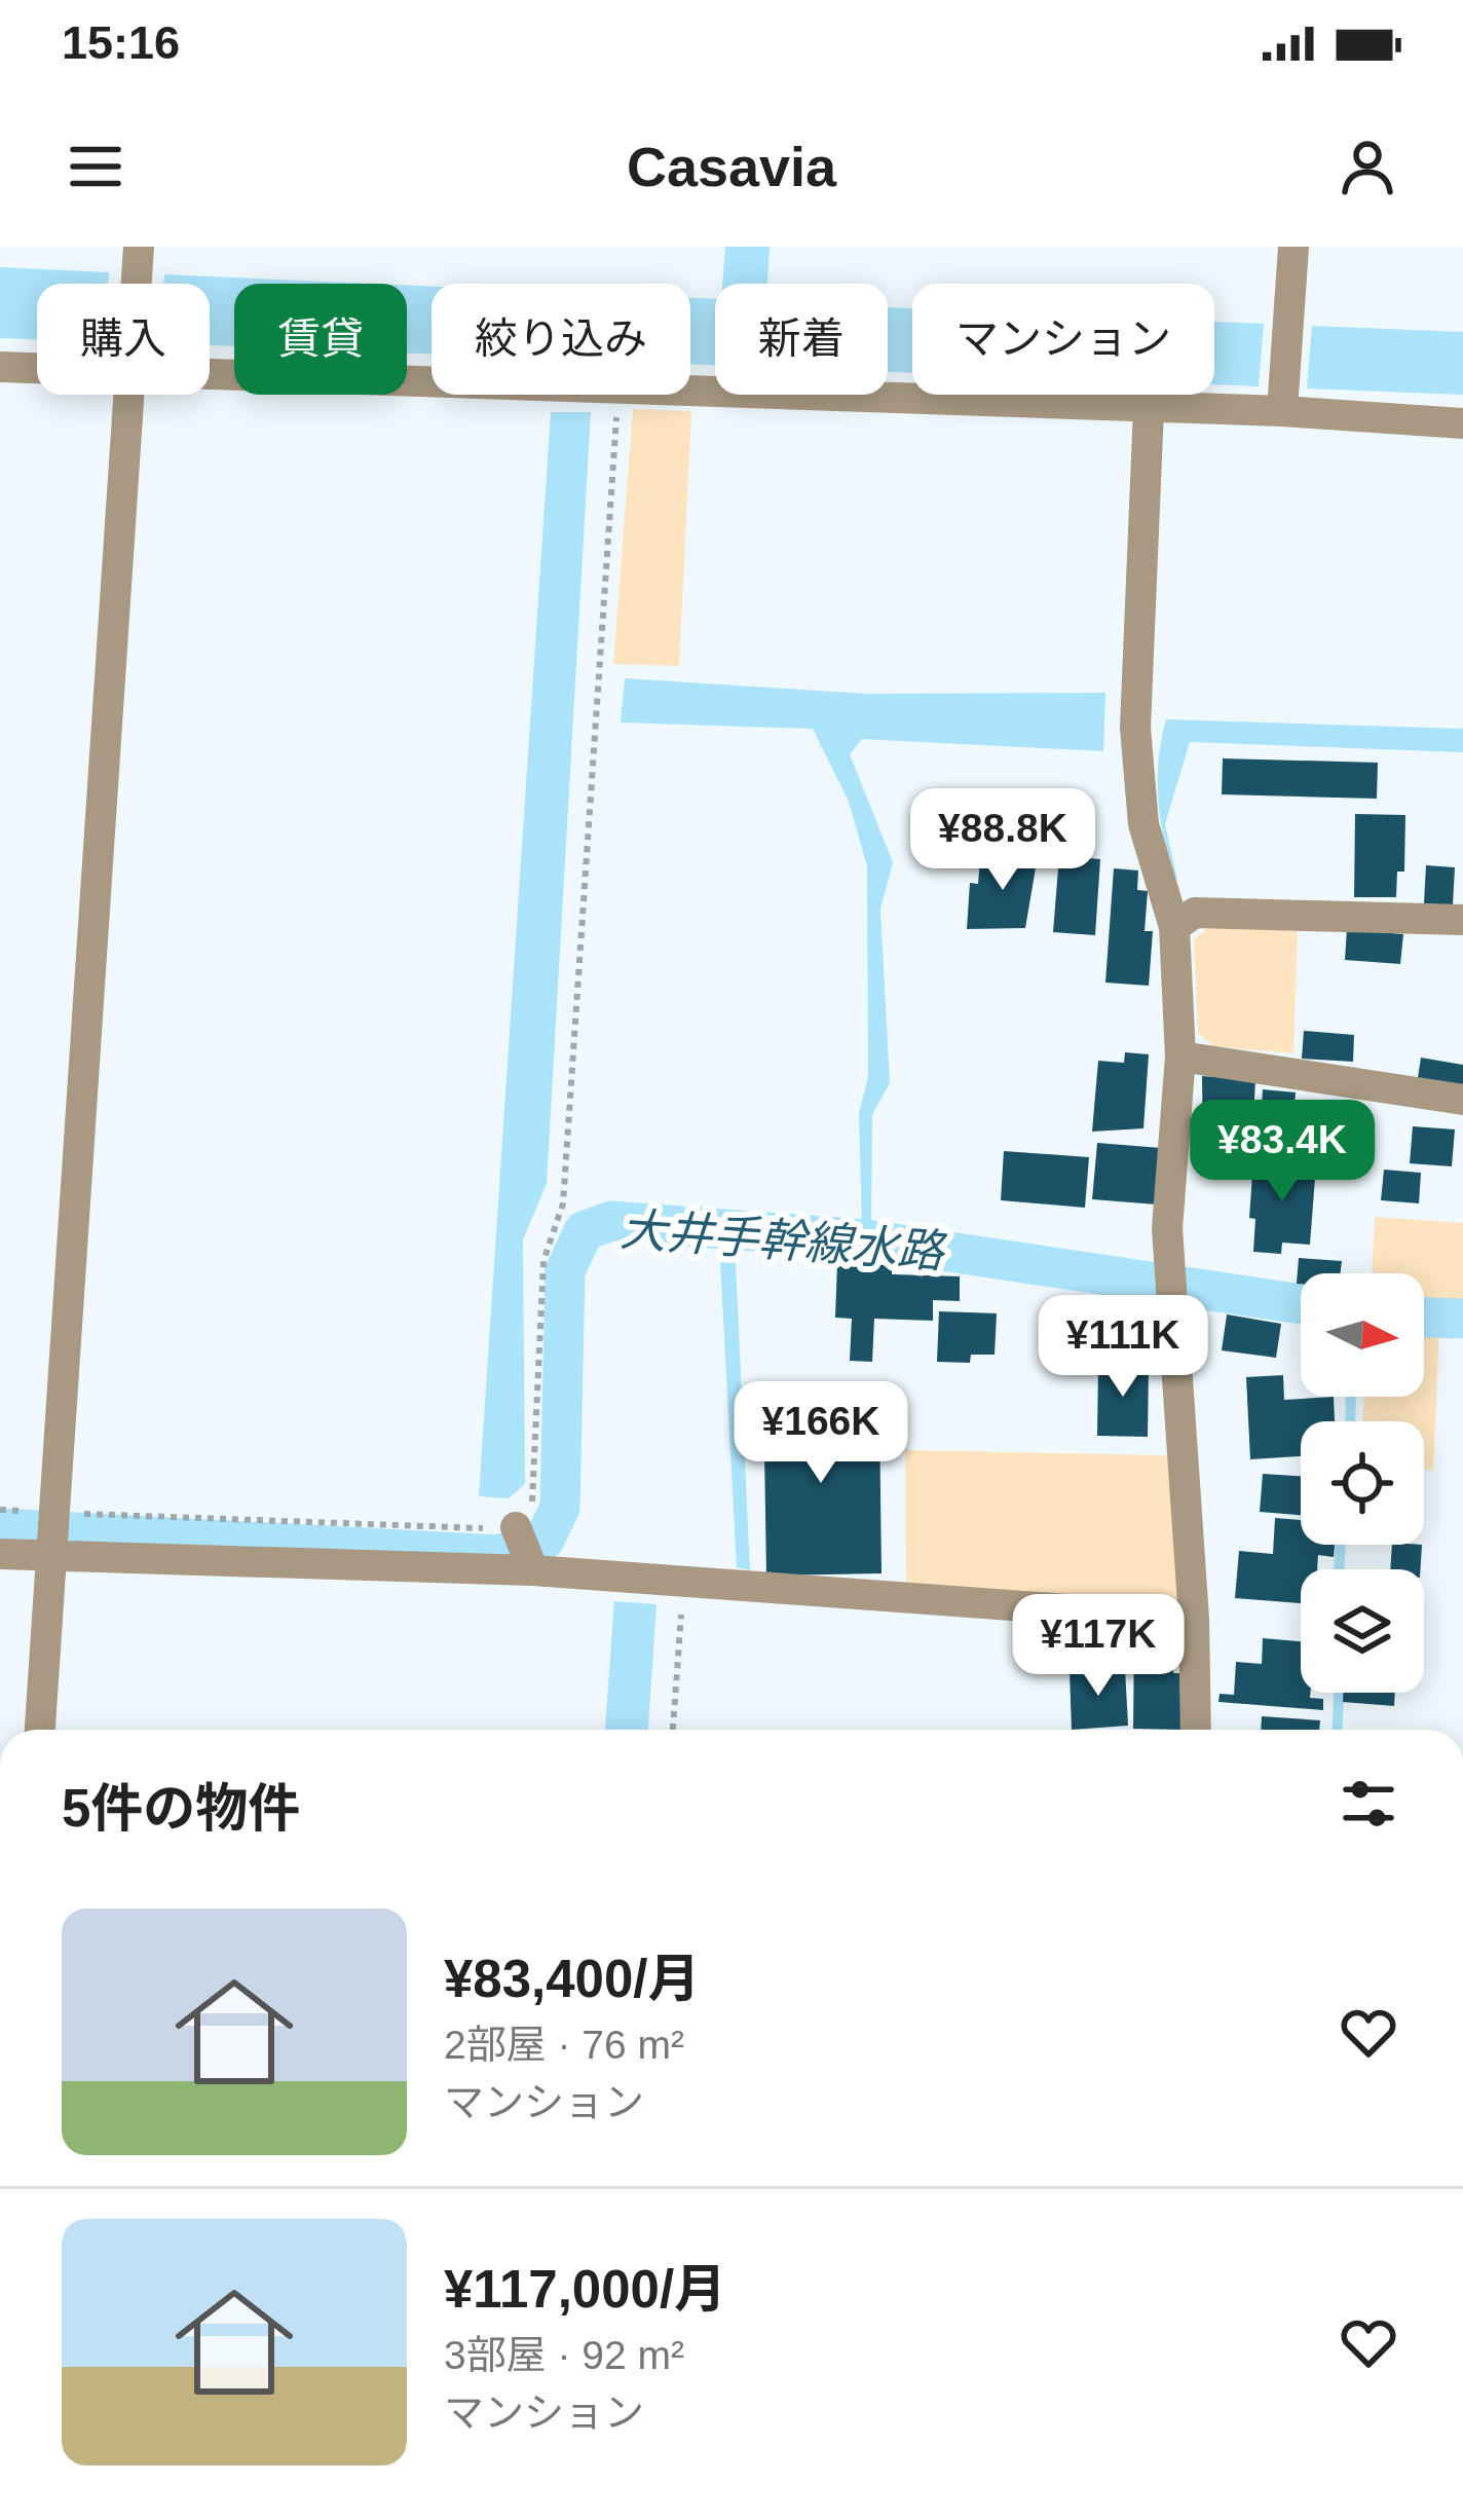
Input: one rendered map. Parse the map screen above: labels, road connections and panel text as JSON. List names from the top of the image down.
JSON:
{
  "water": ["大井手幹線水路"],
  "north": "right",
  "page": {
    "status": "15:16",
    "header": "Casavia",
    "chip": [
      "購入",
      "賃貸",
      "絞り込み",
      "新着",
      "マンション"
    ],
    "price": [
      "¥88.8K",
      "¥83.4K",
      "¥111K",
      "¥166K",
      "¥117K"
    ],
    "heading": "5件の物件",
    "list": [
      {
        "name": "¥83,400/月",
        "note": "2部屋 · 76 m² · マンション"
      },
      {
        "name": "¥117,000/月",
        "note": "3部屋 · 92 m² · マンション"
      }
    ]
  }
}
